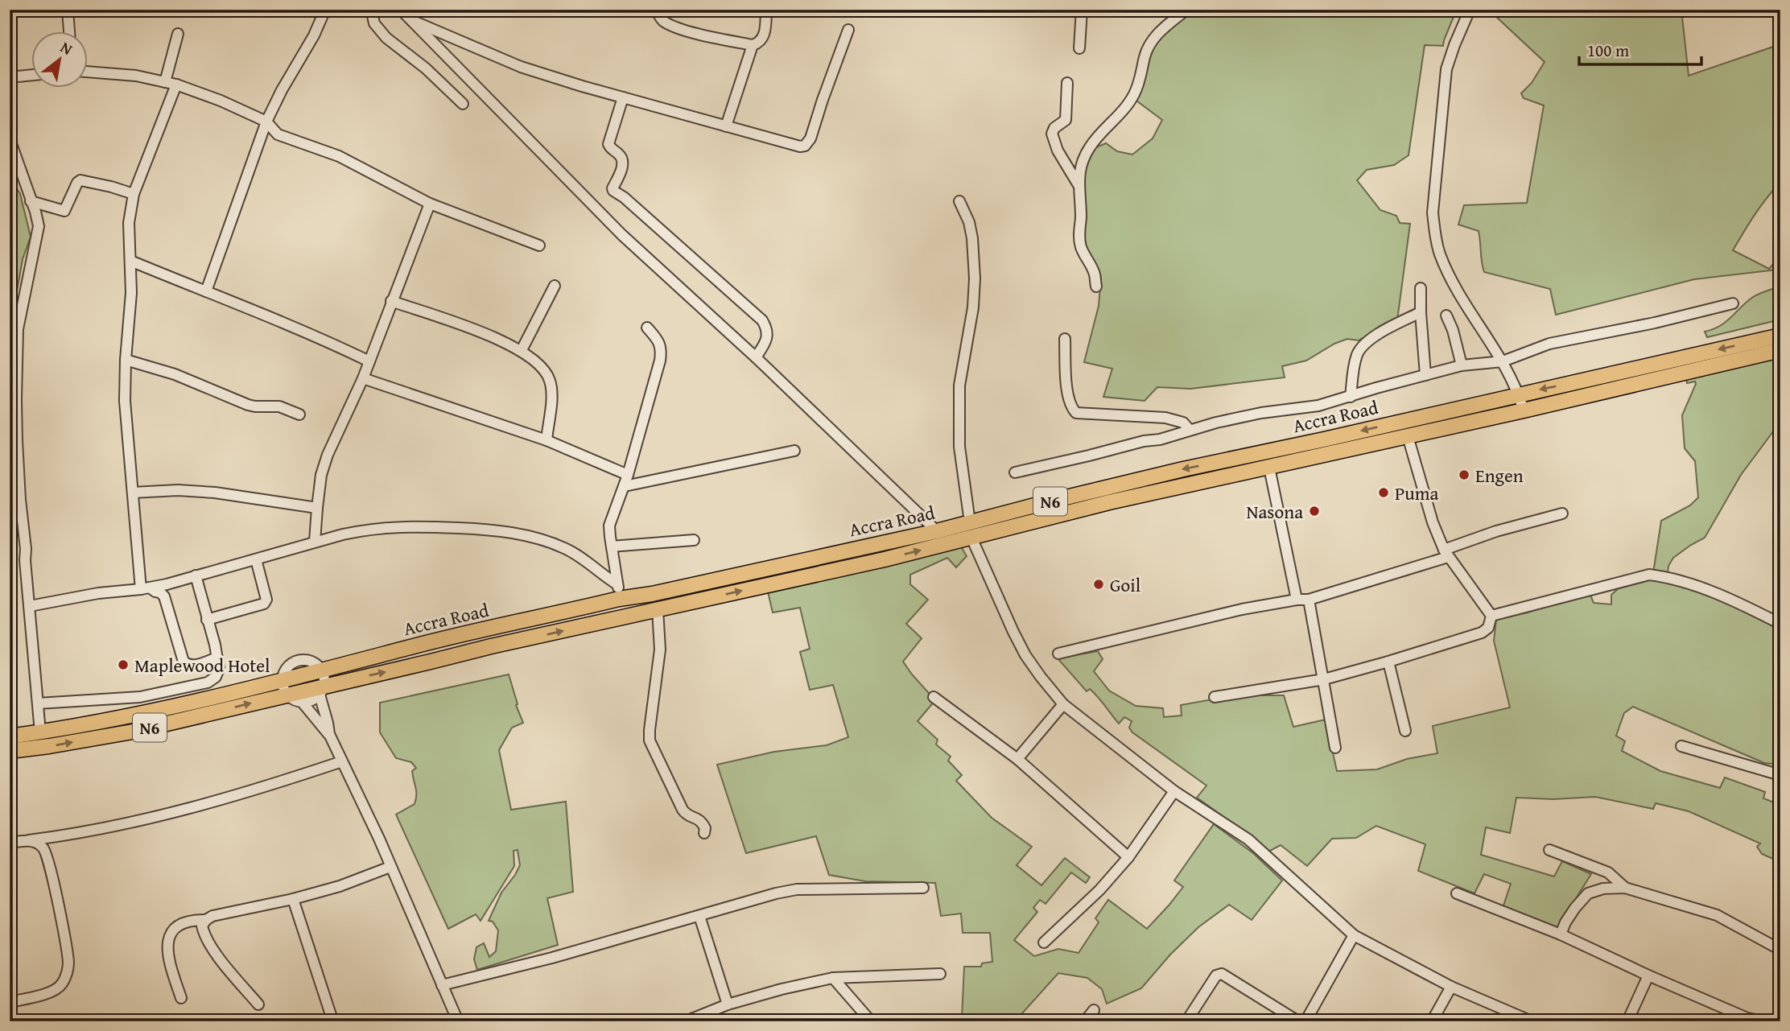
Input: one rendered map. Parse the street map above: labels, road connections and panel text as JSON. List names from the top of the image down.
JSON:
{
  "streets": {
    "highway": ["Accra Road", "N6"]
  },
  "places": [
    "Engen",
    "Puma",
    "Nasona",
    "Goil",
    "Maplewood Hotel"
  ],
  "scale_bar": "100 m",
  "north": "top right"
}
